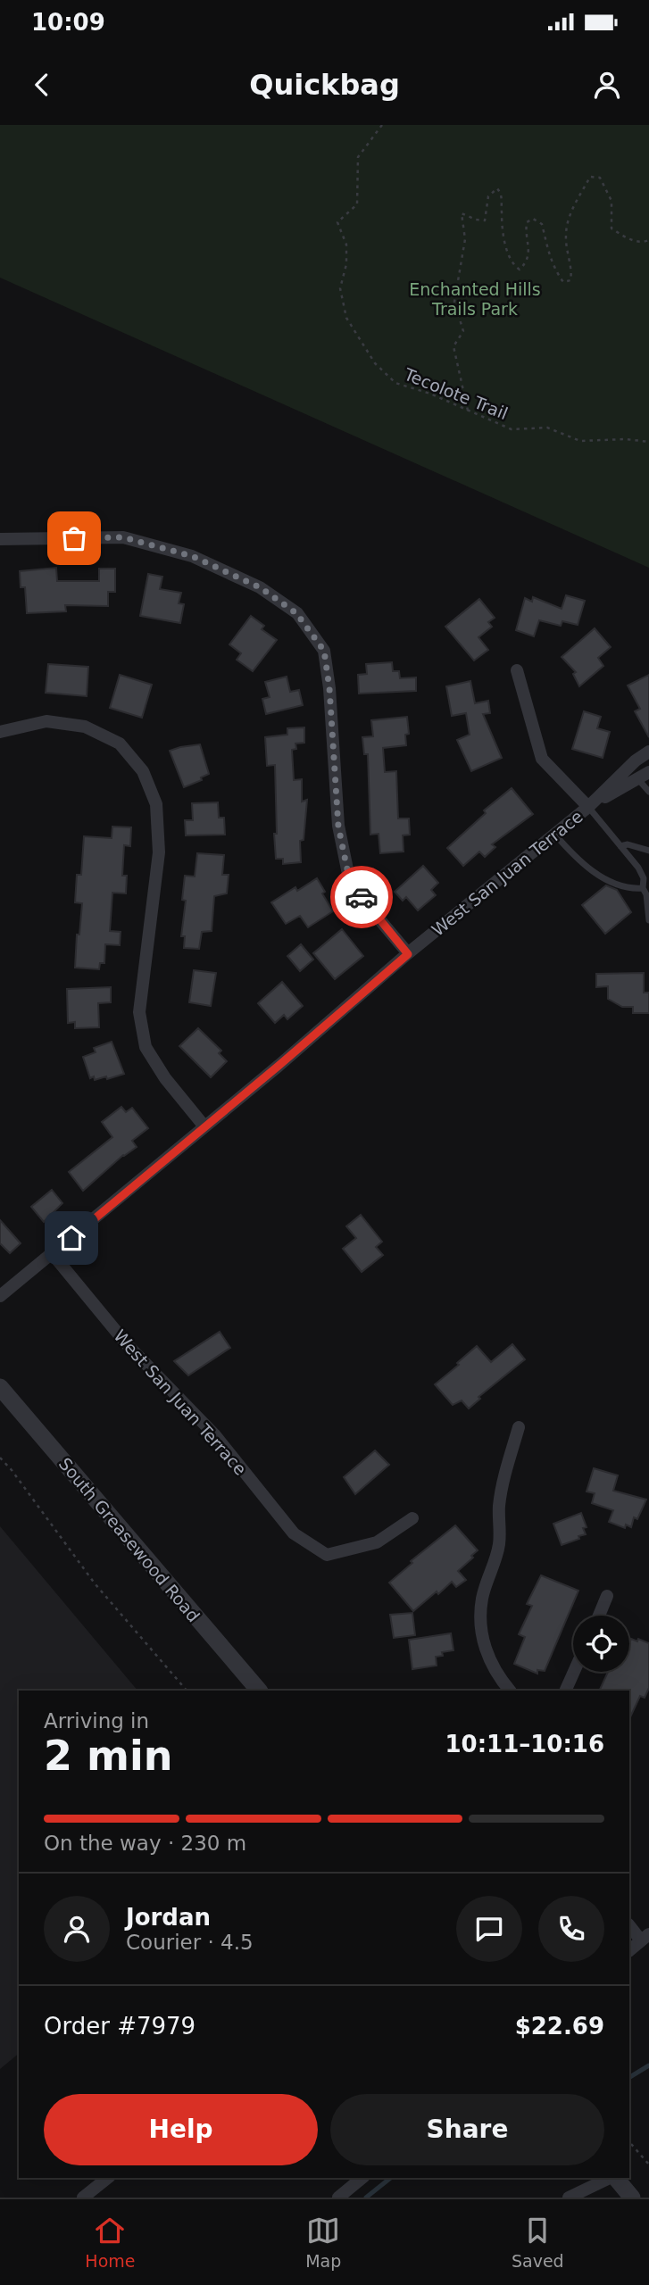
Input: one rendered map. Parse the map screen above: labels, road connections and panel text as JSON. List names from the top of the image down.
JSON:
{
  "streets": {
    "street": ["West San Juan Terrace", "South Greasewood Road"],
    "path": ["Tecolote Trail"]
  },
  "parks": ["Enchanted Hills Trails Park"],
  "page": {
    "status": "10:09",
    "header": "Quickbag",
    "heading": ["2 min", "Arriving in", "10:11–10:16"],
    "panel": [
      "Jordan",
      "Courier · 4.5",
      "Order #7979",
      "$22.69"
    ],
    "bar": "On the way · 230 m",
    "buttons": ["Help", "Share"],
    "tabs": ["Home", "Map", "Saved"]
  }
}
